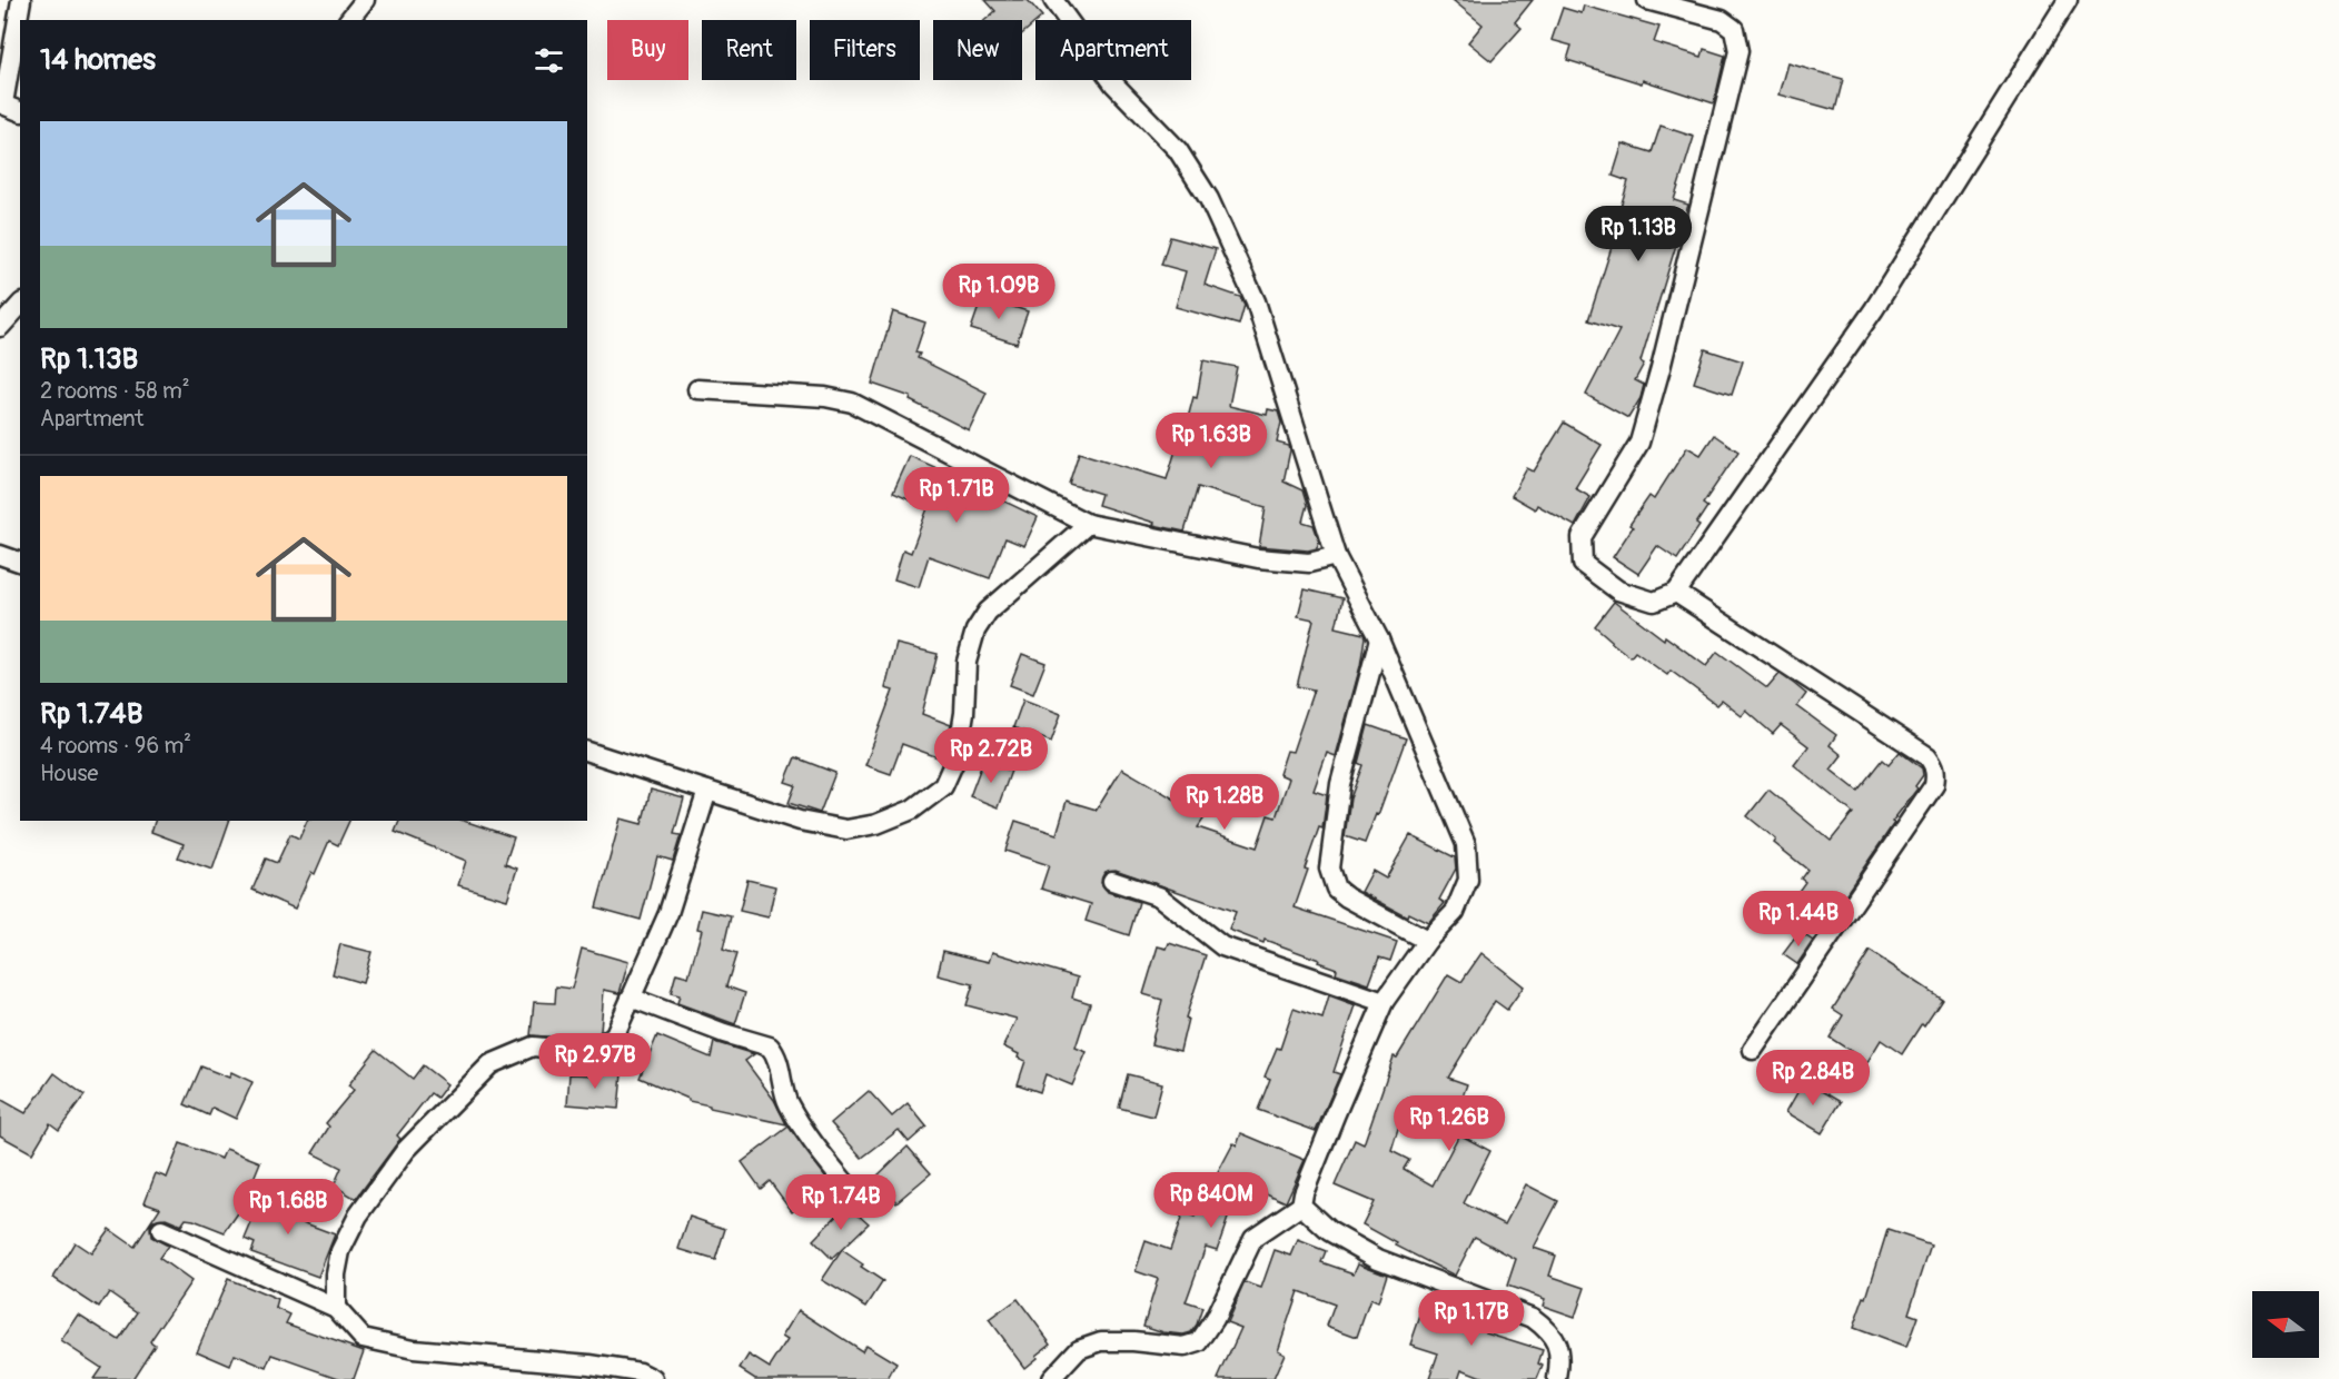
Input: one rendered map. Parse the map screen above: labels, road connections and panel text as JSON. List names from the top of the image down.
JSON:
{
  "north": "left",
  "page": {
    "chip": [
      "Buy",
      "Rent",
      "Filters",
      "New",
      "Apartment"
    ],
    "heading": "14 homes",
    "list": [
      {
        "name": "Rp 1.13B",
        "note": "2 rooms · 58 m² · Apartment"
      },
      {
        "name": "Rp 1.74B",
        "note": "4 rooms · 96 m² · House"
      }
    ],
    "price": [
      "Rp 1.13B",
      "Rp 1.09B",
      "Rp 1.63B",
      "Rp 1.71B",
      "Rp 2.72B",
      "Rp 1.28B",
      "Rp 1.44B",
      "Rp 2.97B",
      "Rp 2.84B",
      "Rp 1.26B",
      "Rp 840M",
      "Rp 1.74B",
      "Rp 1.68B",
      "Rp 1.17B"
    ]
  }
}
